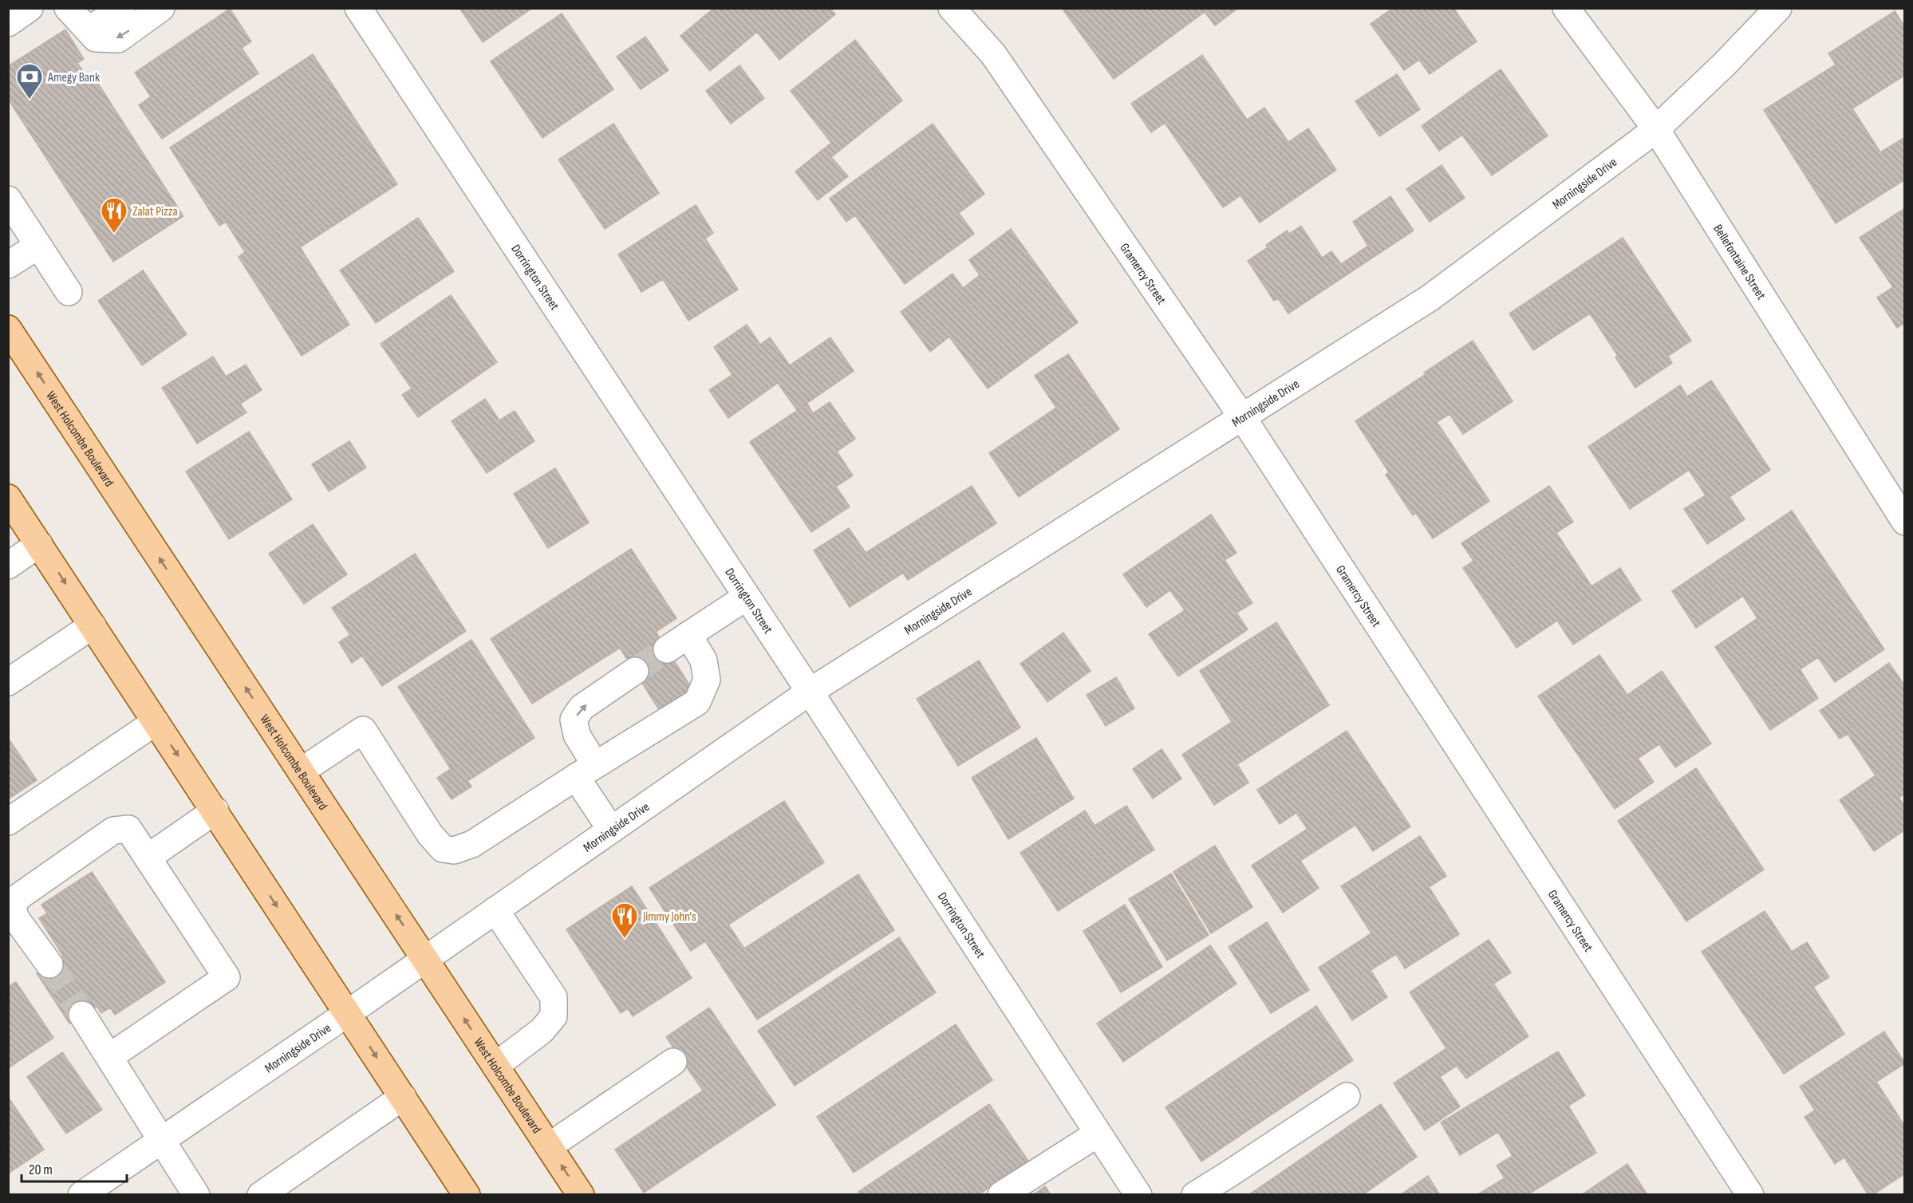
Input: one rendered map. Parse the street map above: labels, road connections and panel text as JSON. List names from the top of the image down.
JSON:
{
  "streets": {
    "main road": ["West Holcombe Boulevard"],
    "street": [
      "Morningside Drive",
      "Bellefontaine Street",
      "Gramercy Street",
      "Dorrington Street"
    ]
  },
  "crossings": [
    ["Morningside Drive", "Bellefontaine Street"],
    ["Morningside Drive", "Gramercy Street"],
    ["Morningside Drive", "Dorrington Street"],
    ["Morningside Drive", "West Holcombe Boulevard"]
  ],
  "places": {
    "bank": ["Amegy Bank"],
    "restaurant": ["Zalat Pizza", "Jimmy John's"]
  },
  "scale_bar": "20 m"
}
